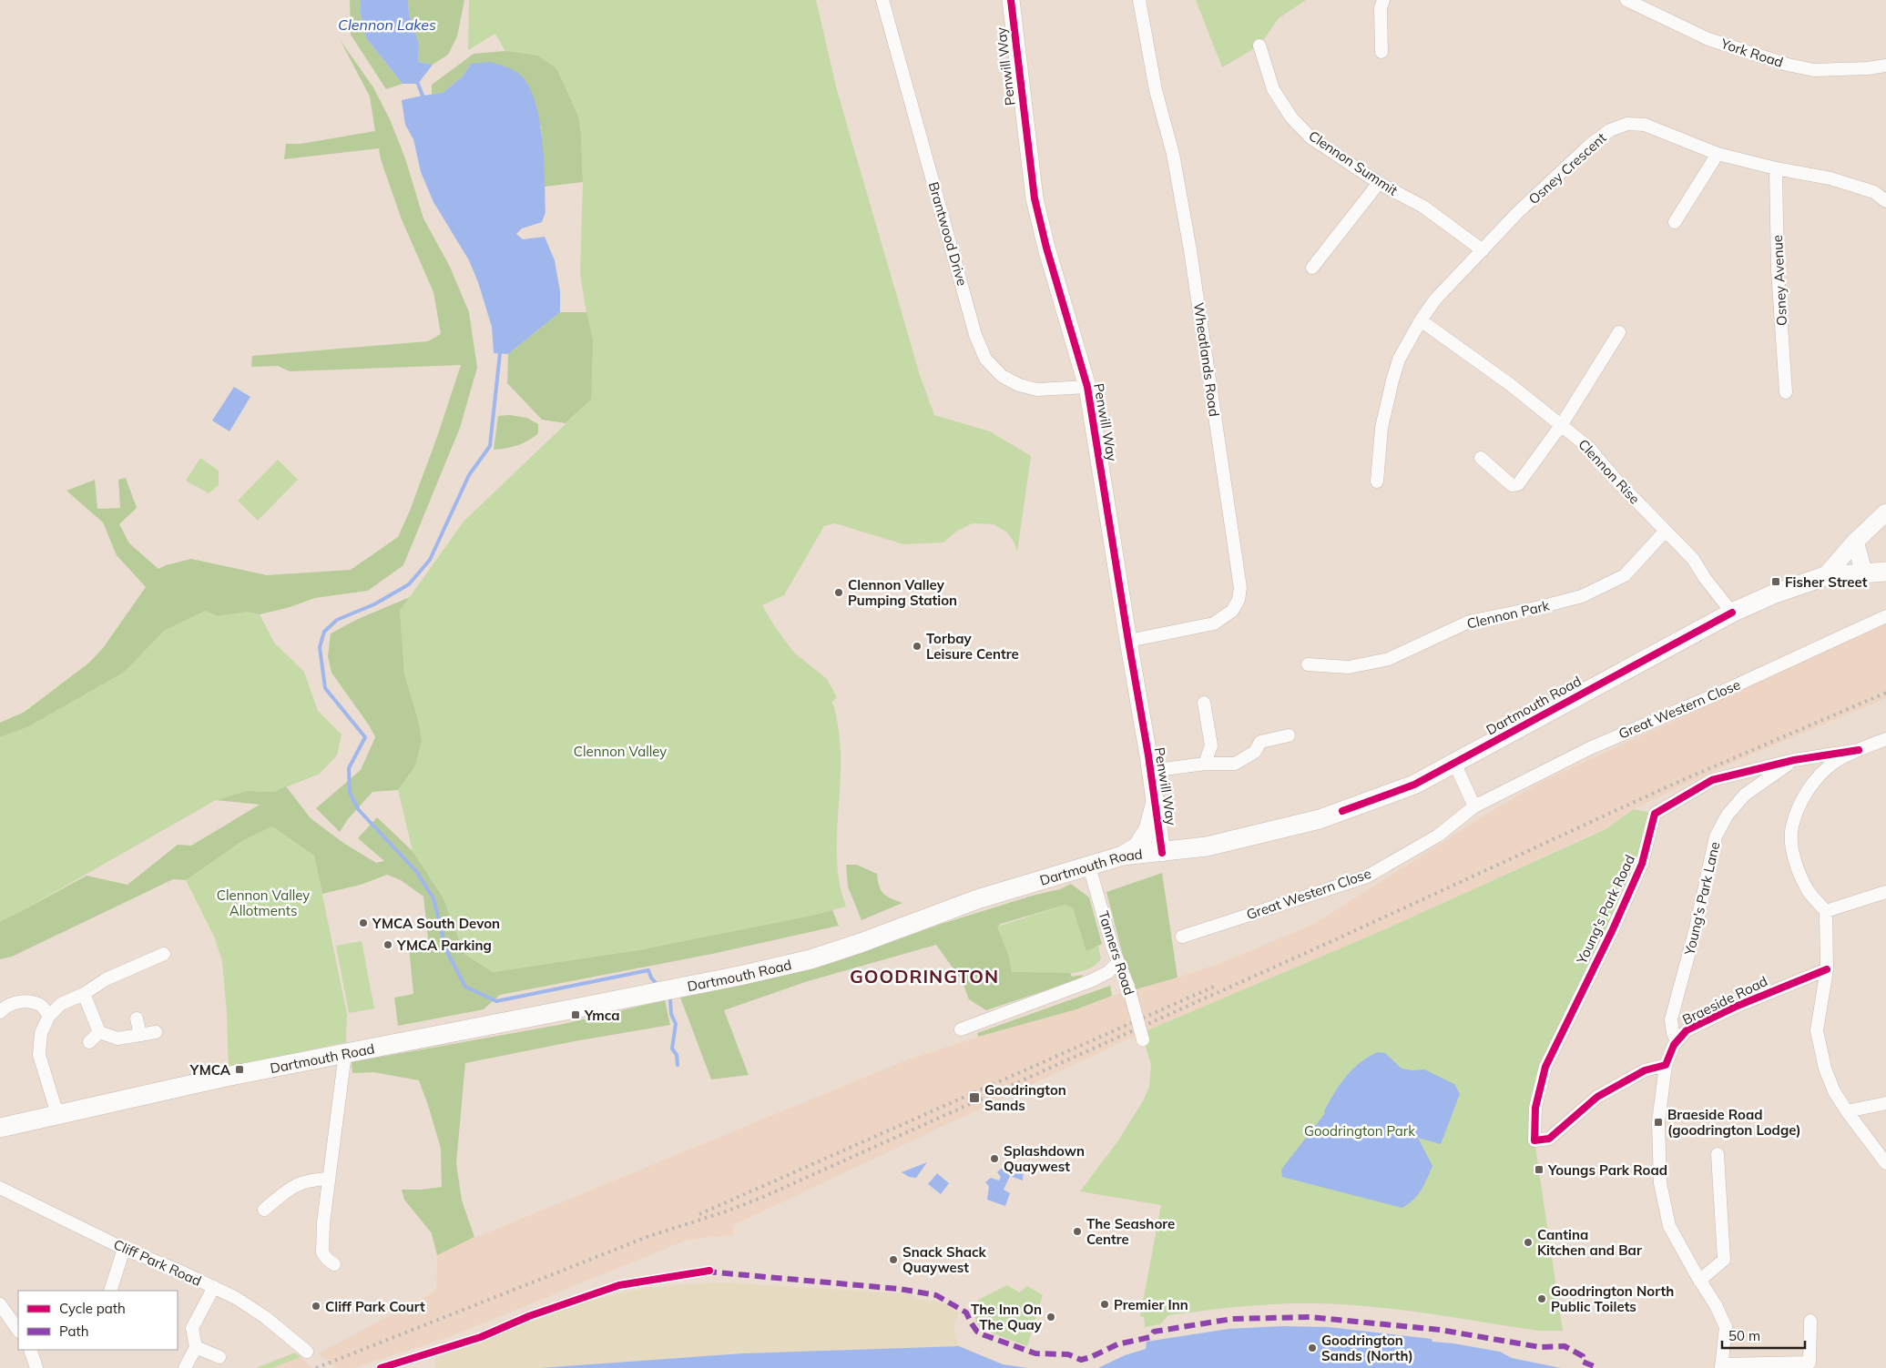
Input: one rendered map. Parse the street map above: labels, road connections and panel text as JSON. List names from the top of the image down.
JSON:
{
  "streets": {
    "main road": ["Dartmouth Road"],
    "street": [
      "York Road",
      "Penwill Way",
      "Clennon Summit",
      "Osney Crescent",
      "Brantwood Drive",
      "Osney Avenue",
      "Wheatlands Road",
      "Clennon Rise",
      "Clennon Park",
      "Great Western Close",
      "Young's Park Lane",
      "Young's Park Road",
      "Tanners Road",
      "Braeside Road",
      "Cliff Park Road"
    ]
  },
  "crossings": [
    ["Penwill Way", "Brantwood Drive"],
    ["Penwill Way", "Wheatlands Road"],
    ["Penwill Way", "Dartmouth Road"],
    ["Clennon Summit", "Osney Crescent"],
    ["Osney Crescent", "Osney Avenue"],
    ["Osney Crescent", "Clennon Rise"],
    ["Clennon Rise", "Clennon Park"],
    ["Clennon Rise", "Dartmouth Road"],
    ["Dartmouth Road", "Tanners Road"],
    ["Young's Park Lane", "Young's Park Road"],
    ["Young's Park Lane", "Braeside Road"],
    ["Young's Park Road", "Braeside Road"]
  ],
  "districts": ["GOODRINGTON"],
  "water": ["Clennon Lakes"],
  "parks": ["Clennon Valley", "Clennon Valley Allotments", "Goodrington Park"],
  "places": {
    "transit": [
      "Fisher Street",
      "Ymca",
      "YMCA",
      "Goodrington Sands",
      "Braeside Road (goodrington Lodge)",
      "Youngs Park Road"
    ],
    "other": [
      "Clennon Valley Pumping Station",
      "Torbay Leisure Centre",
      "YMCA South Devon",
      "YMCA Parking",
      "Splashdown Quaywest",
      "The Seashore Centre",
      "Cantina Kitchen and Bar",
      "Snack Shack Quaywest",
      "Goodrington North Public Toilets",
      "Premier Inn",
      "Cliff Park Court",
      "The Inn On The Quay",
      "Goodrington Sands (North)"
    ]
  },
  "legend": ["Cycle path", "Path"],
  "scale_bar": "50 m"
}
